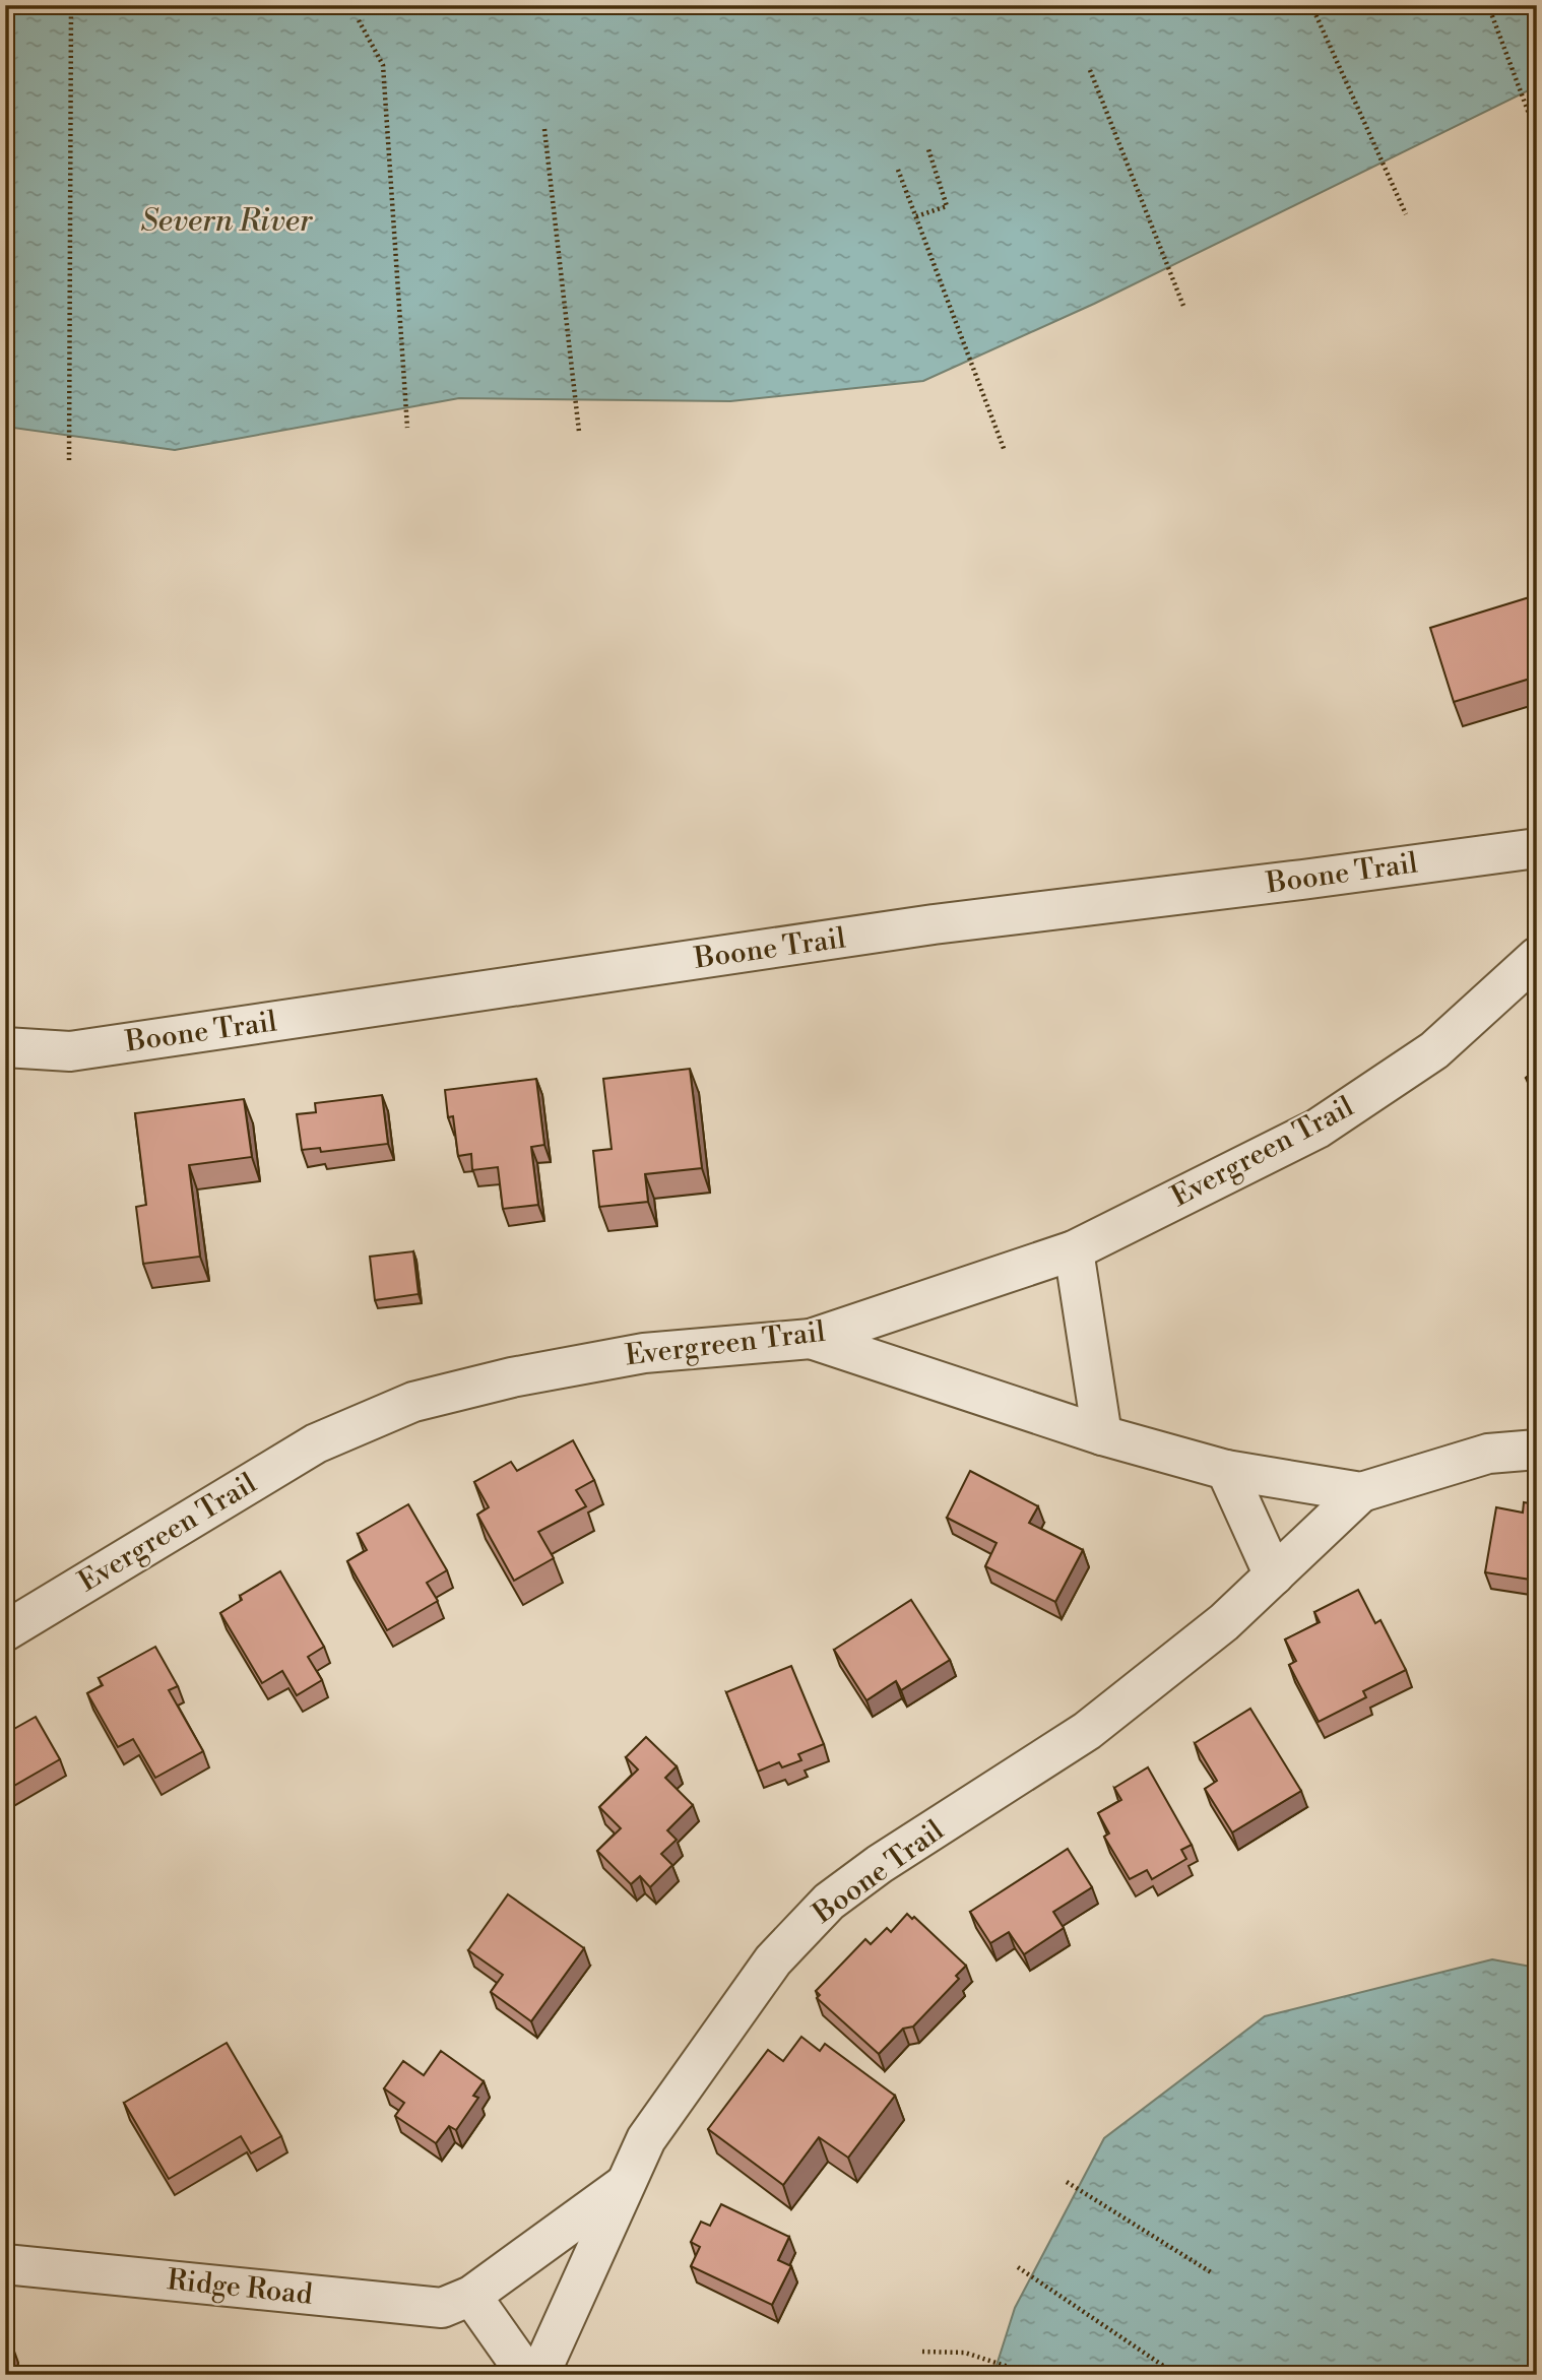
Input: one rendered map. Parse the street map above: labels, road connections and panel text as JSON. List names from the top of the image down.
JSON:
{
  "streets": {
    "street": ["Boone Trail", "Evergreen Trail", "Ridge Road"]
  },
  "crossings": [
    ["Boone Trail", "Evergreen Trail"],
    ["Boone Trail", "Ridge Road"]
  ],
  "water": ["Severn River"]
}
